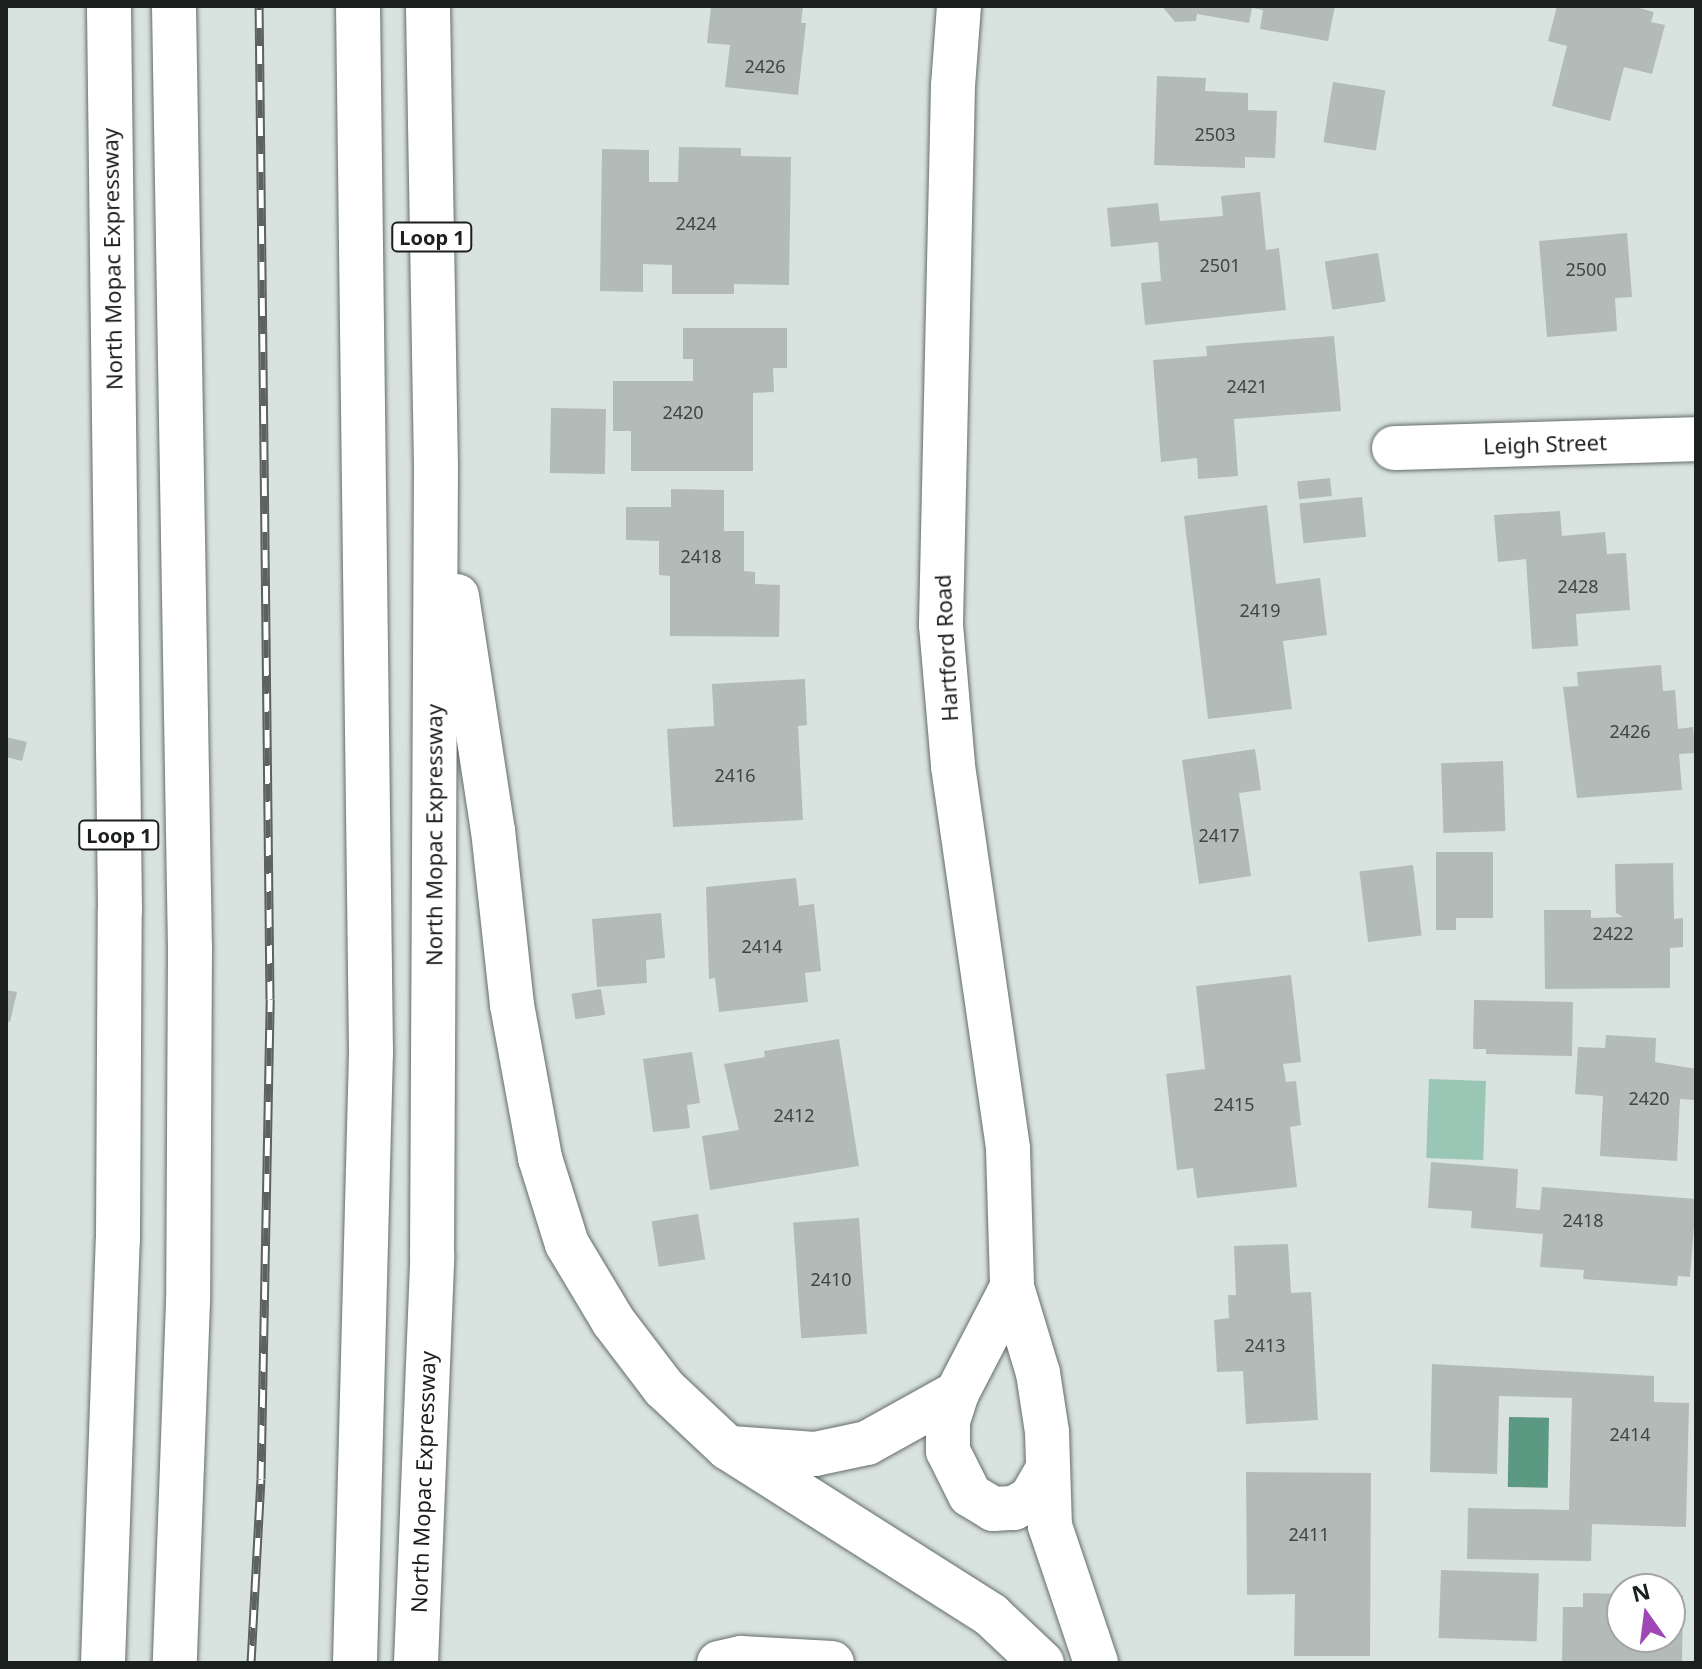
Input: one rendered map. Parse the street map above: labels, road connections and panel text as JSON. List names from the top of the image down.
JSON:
{
  "streets": {
    "main road": [
      "Loop 1",
      "North Mopac Expressway",
      "Leigh Street",
      "Hartford Road"
    ]
  },
  "house_numbers": [
    "2426",
    "2503",
    "2424",
    "2501",
    "2500",
    "2421",
    "2420",
    "2418",
    "2428",
    "2419",
    "2426",
    "2416",
    "2417",
    "2422",
    "2414",
    "2420",
    "2415",
    "2412",
    "2418",
    "2410",
    "2413",
    "2414",
    "2411"
  ],
  "north": "top"
}
